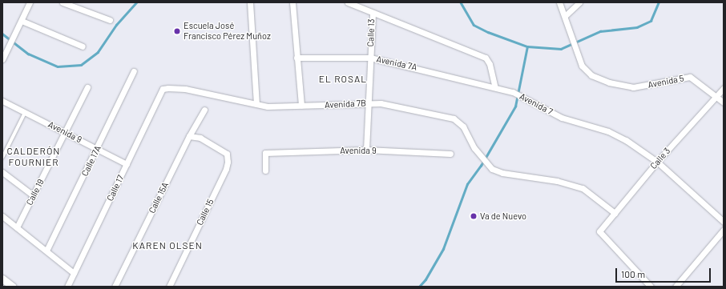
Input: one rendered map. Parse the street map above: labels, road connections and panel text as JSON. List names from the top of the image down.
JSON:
{
  "streets": {
    "street": [
      "Calle 13",
      "Avenida 7A",
      "Avenida 5",
      "Avenida 7B",
      "Avenida 7",
      "Avenida 9",
      "Calle 3",
      "Calle 17A",
      "Calle 17",
      "Calle 19",
      "Calle 15A",
      "Calle 15"
    ]
  },
  "crossings": [
    ["Calle 13", "Avenida 7A"],
    ["Calle 13", "Avenida 7B"],
    ["Calle 13", "Avenida 9"],
    ["Avenida 7A", "Avenida 7"],
    ["Avenida 5", "Calle 3"],
    ["Avenida 7B", "Calle 3"],
    ["Avenida 7B", "Calle 17"],
    ["Avenida 7", "Calle 3"],
    ["Avenida 9", "Calle 17A"],
    ["Avenida 9", "Calle 17"],
    ["Avenida 9", "Calle 19"],
    ["Calle 15A", "Calle 15"]
  ],
  "districts": ["EL ROSAL", "CALDERÓN FOURNIER", "KAREN OLSEN"],
  "places": ["Escuela José Francisco Pérez Muñoz", "Va de Nuevo"],
  "scale_bar": "100 m"
}
